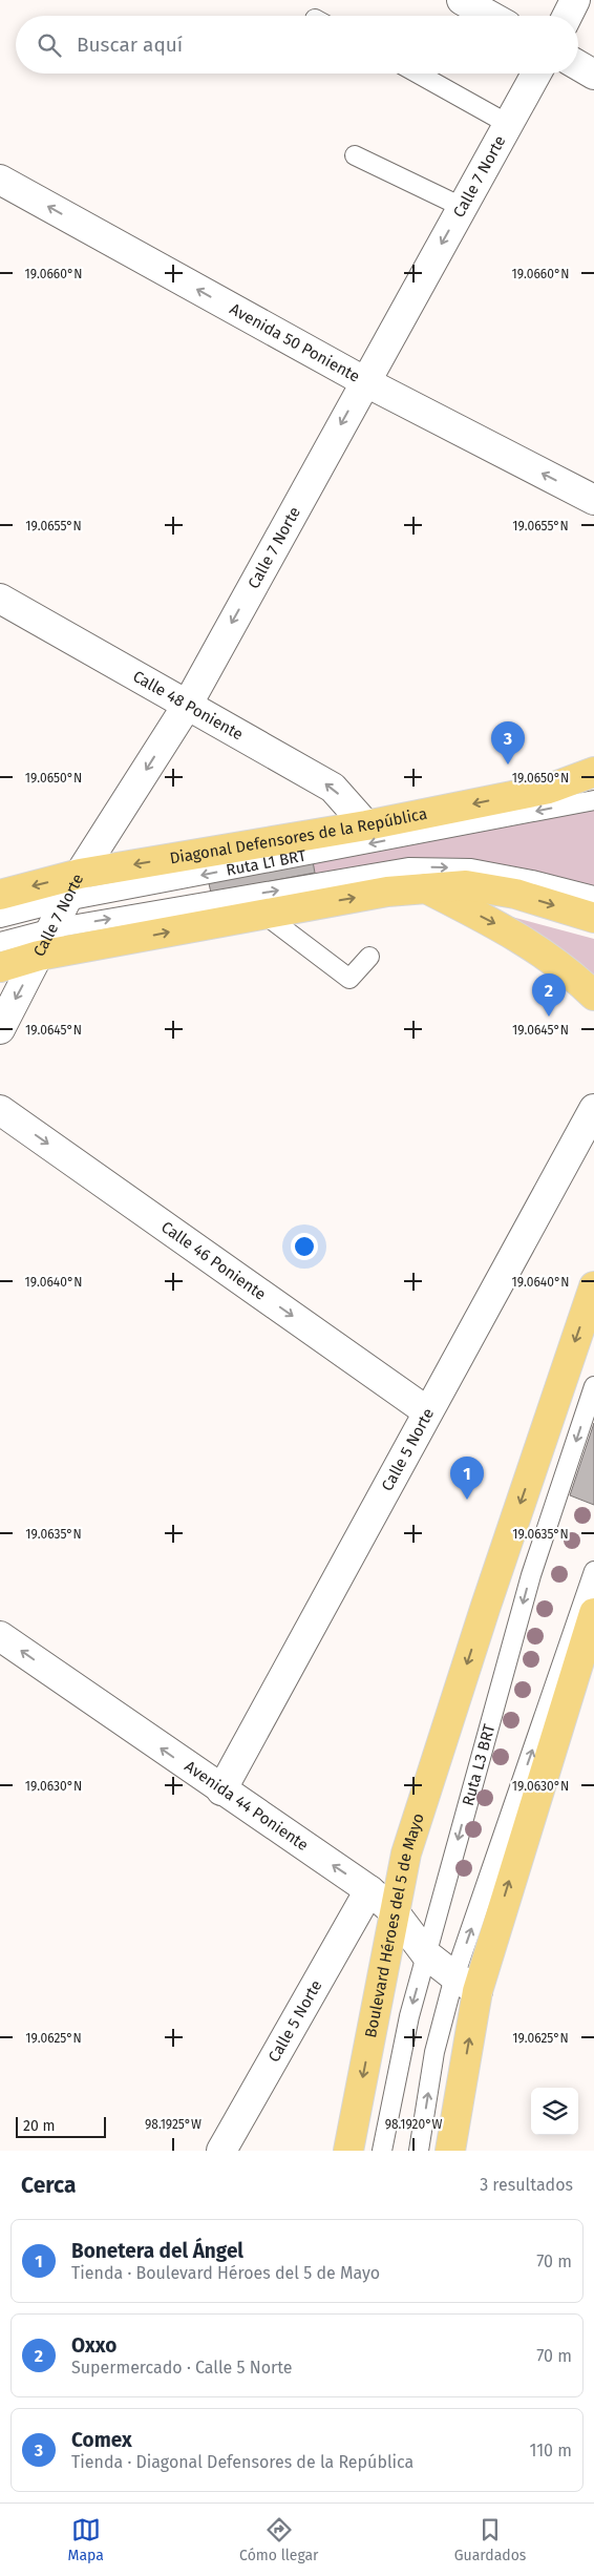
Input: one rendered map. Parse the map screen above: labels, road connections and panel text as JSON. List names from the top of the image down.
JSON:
{
  "streets": {
    "main road": ["Diagonal Defensores de la República", "Boulevard Héroes del 5 de Mayo"],
    "street": [
      "Calle 7 Norte",
      "Avenida 50 Poniente",
      "Calle 48 Poniente",
      "Calle 46 Poniente",
      "Calle 5 Norte",
      "Avenida 44 Poniente"
    ],
    "lane": ["Ruta L1 BRT", "Ruta L3 BRT"]
  },
  "crossings": [
    ["Calle 7 Norte", "Avenida 50 Poniente"],
    ["Calle 7 Norte", "Calle 48 Poniente"],
    ["Calle 7 Norte", "Diagonal Defensores de la República"],
    ["Calle 7 Norte", "Ruta L1 BRT"],
    ["Calle 48 Poniente", "Diagonal Defensores de la República"],
    ["Calle 46 Poniente", "Calle 5 Norte"],
    ["Calle 5 Norte", "Avenida 44 Poniente"],
    ["Ruta L3 BRT", "Avenida 44 Poniente"],
    ["Avenida 44 Poniente", "Boulevard Héroes del 5 de Mayo"]
  ],
  "one_way": [
    "Calle 7 Norte",
    "Avenida 50 Poniente",
    "Calle 48 Poniente",
    "Calle 46 Poniente",
    "Avenida 44 Poniente"
  ],
  "scale_bar": "20 m",
  "page": {
    "search": "Buscar aquí",
    "pins": ["3", "2", "1"],
    "scale": "20 m",
    "heading": ["Cerca", "3 resultados"],
    "list": [
      {
        "mark": "1",
        "name": "Bonetera del Ángel",
        "note": "Tienda · Boulevard Héroes del 5 de Mayo",
        "value": "70 m"
      },
      {
        "mark": "2",
        "name": "Oxxo",
        "note": "Supermercado · Calle 5 Norte",
        "value": "70 m"
      },
      {
        "mark": "3",
        "name": "Comex",
        "note": "Tienda · Diagonal Defensores de la República",
        "value": "110 m"
      }
    ],
    "nav": ["Mapa", "Cómo llegar", "Guardados"]
  },
  "coordinates": [
    "19.0660°N",
    "19.0655°N",
    "19.0650°N",
    "19.0645°N",
    "19.0640°N",
    "19.0635°N",
    "19.0630°N",
    "19.0625°N",
    "98.1925°W",
    "98.1920°W"
  ]
}
